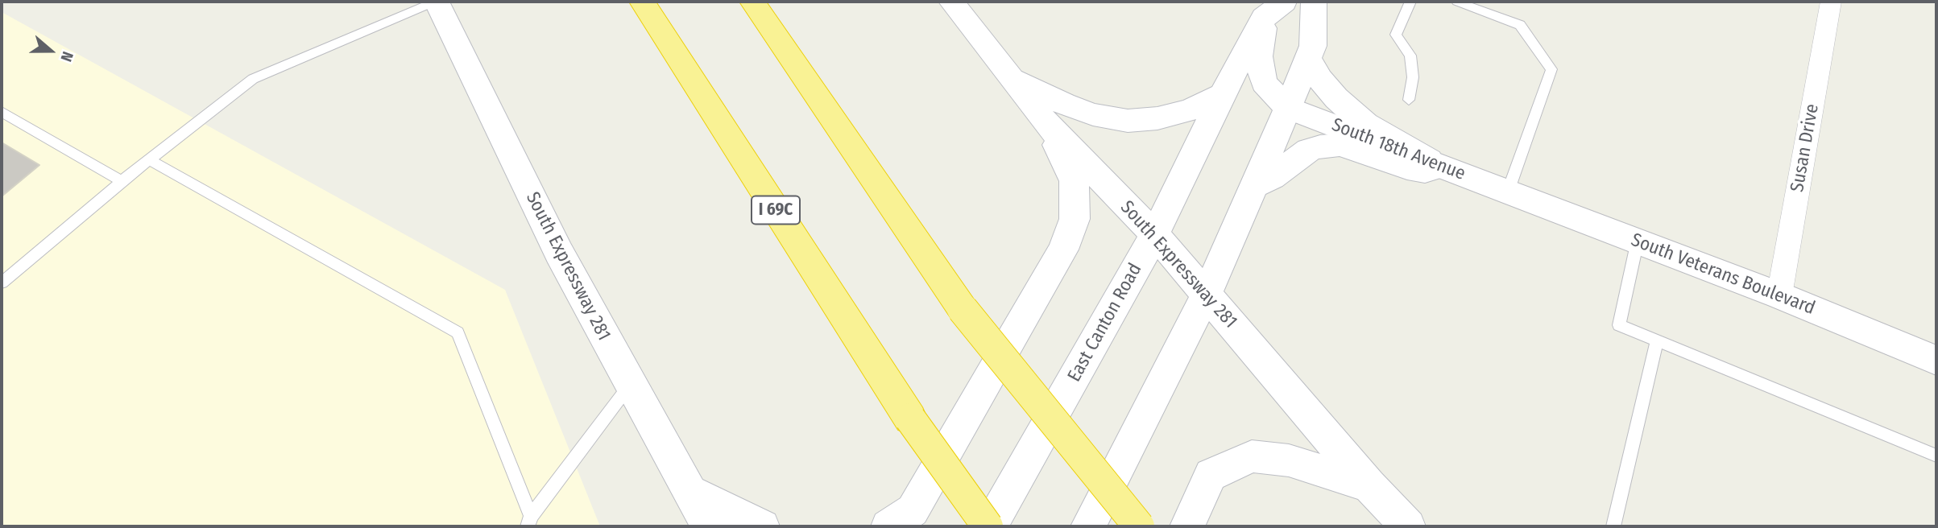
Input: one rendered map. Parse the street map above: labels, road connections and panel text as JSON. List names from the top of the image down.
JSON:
{
  "streets": {
    "highway": ["I 69C"],
    "main road": [
      "South 18th Avenue",
      "South Expressway 281",
      "South Veterans Boulevard",
      "East Canton Road"
    ],
    "street": ["Susan Drive"]
  },
  "crossings": [
    ["Susan Drive", "South Veterans Boulevard"],
    ["South 18th Avenue", "South Veterans Boulevard"],
    ["I 69C", "East Canton Road"],
    ["South Expressway 281", "East Canton Road"]
  ],
  "north": "right"
}
